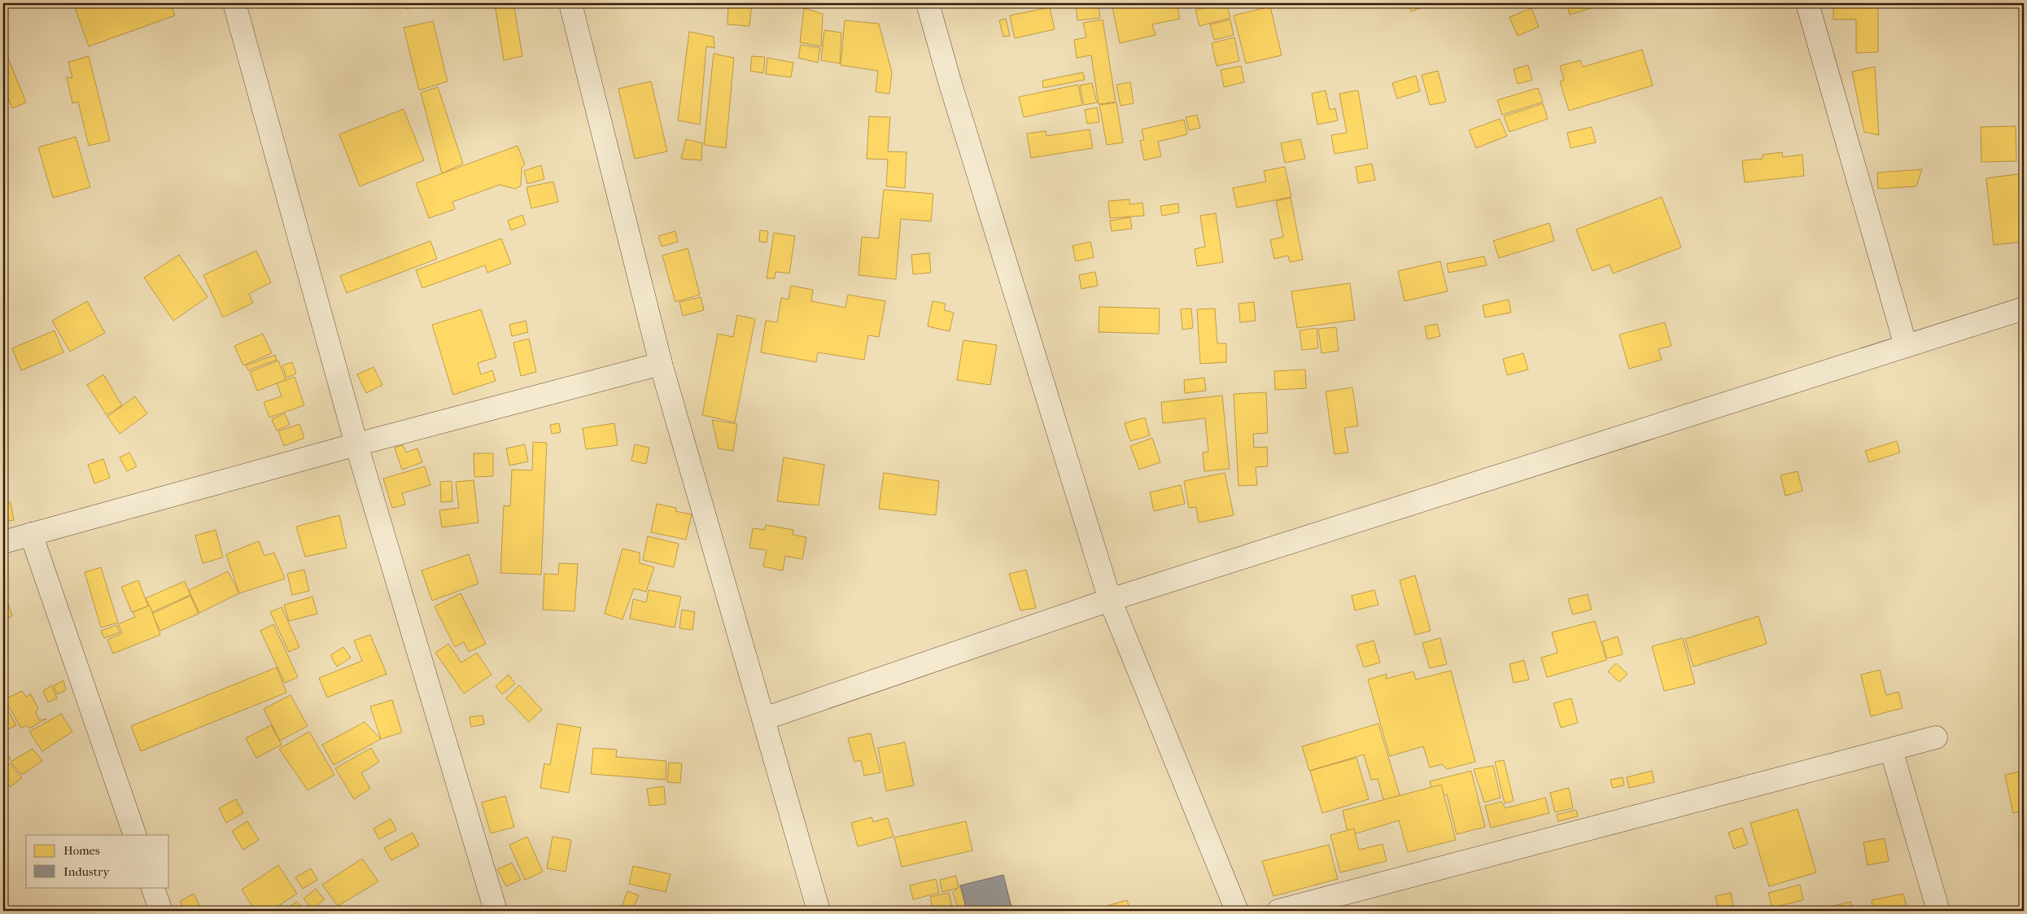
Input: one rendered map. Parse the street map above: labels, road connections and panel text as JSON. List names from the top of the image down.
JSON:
{
  "legend": ["Homes", "Industry"]
}
